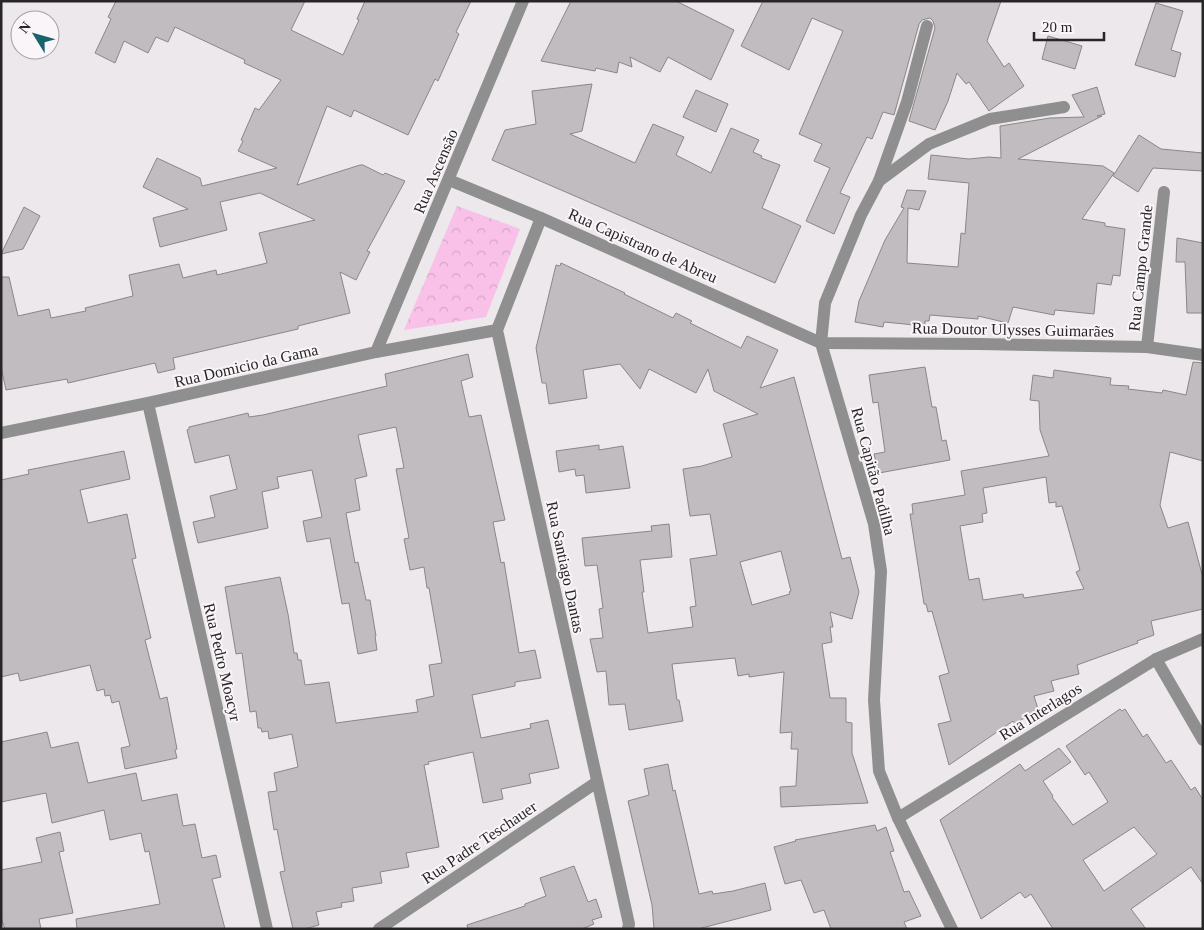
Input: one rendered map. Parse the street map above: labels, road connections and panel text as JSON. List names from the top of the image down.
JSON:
{
  "streets": {
    "street": [
      "Rua Ascensão",
      "Rua Capistrano de Abreu",
      "Rua Campo Grande",
      "Rua Doutor Ulysses Guimarães",
      "Rua Domicio da Gama",
      "Rua Capitão Padilha",
      "Rua Santiago Dantas",
      "Rua Pedro Moacyr",
      "Rua Interlagos",
      "Rua Padre Teschauer"
    ]
  },
  "crossings": [
    ["Rua Ascensão", "Rua Capistrano de Abreu"],
    ["Rua Ascensão", "Rua Domicio da Gama"],
    ["Rua Capistrano de Abreu", "Rua Doutor Ulysses Guimarães"],
    ["Rua Capistrano de Abreu", "Rua Capitão Padilha"],
    ["Rua Campo Grande", "Rua Doutor Ulysses Guimarães"],
    ["Rua Doutor Ulysses Guimarães", "Rua Capitão Padilha"],
    ["Rua Domicio da Gama", "Rua Santiago Dantas"],
    ["Rua Domicio da Gama", "Rua Pedro Moacyr"],
    ["Rua Capitão Padilha", "Rua Interlagos"],
    ["Rua Santiago Dantas", "Rua Padre Teschauer"]
  ],
  "scale_bar": "20 m",
  "north": "top left"
}
